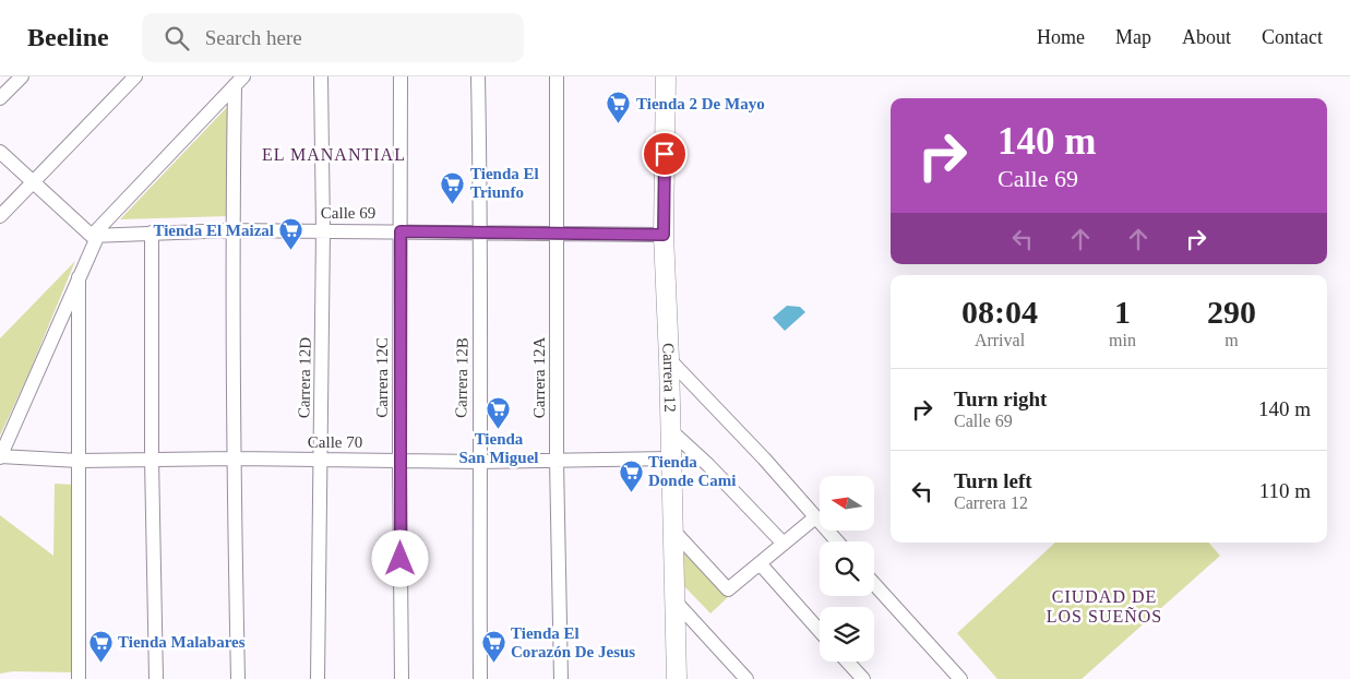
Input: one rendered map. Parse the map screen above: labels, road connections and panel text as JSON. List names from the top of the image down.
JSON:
{
  "streets": {
    "main road": ["Carrera 12"],
    "street": [
      "Calle 69",
      "Carrera 12D",
      "Carrera 12C",
      "Carrera 12B",
      "Carrera 12A",
      "Calle 70"
    ]
  },
  "crossings": [
    ["Calle 69", "Carrera 12D"],
    ["Calle 69", "Carrera 12C"],
    ["Calle 69", "Carrera 12B"],
    ["Calle 69", "Carrera 12A"],
    ["Calle 69", "Carrera 12"],
    ["Carrera 12D", "Calle 70"],
    ["Carrera 12C", "Calle 70"],
    ["Carrera 12B", "Calle 70"],
    ["Carrera 12A", "Calle 70"],
    ["Carrera 12", "Calle 70"]
  ],
  "districts": ["EL MANANTIAL", "CIUDAD DE LOS SUEÑOS"],
  "places": {
    "supermarket": [
      "Tienda 2 De Mayo",
      "Tienda El Triunfo",
      "Tienda El Maizal",
      "Tienda San Miguel",
      "Tienda Donde Cami",
      "Tienda Malabares",
      "Tienda El Corazón De Jesus"
    ]
  },
  "north": "left",
  "page": {
    "header": "Beeline",
    "search": "Search here",
    "nav": [
      "Home",
      "Map",
      "About",
      "Contact"
    ],
    "turn": ["140 m", "Calle 69"],
    "eta": [
      "08:04",
      "Arrival",
      "1",
      "min",
      "290",
      "m"
    ],
    "list": [
      {
        "name": "Turn right",
        "note": "Calle 69",
        "value": "140 m"
      },
      {
        "name": "Turn left",
        "note": "Carrera 12",
        "value": "110 m"
      }
    ]
  }
}
